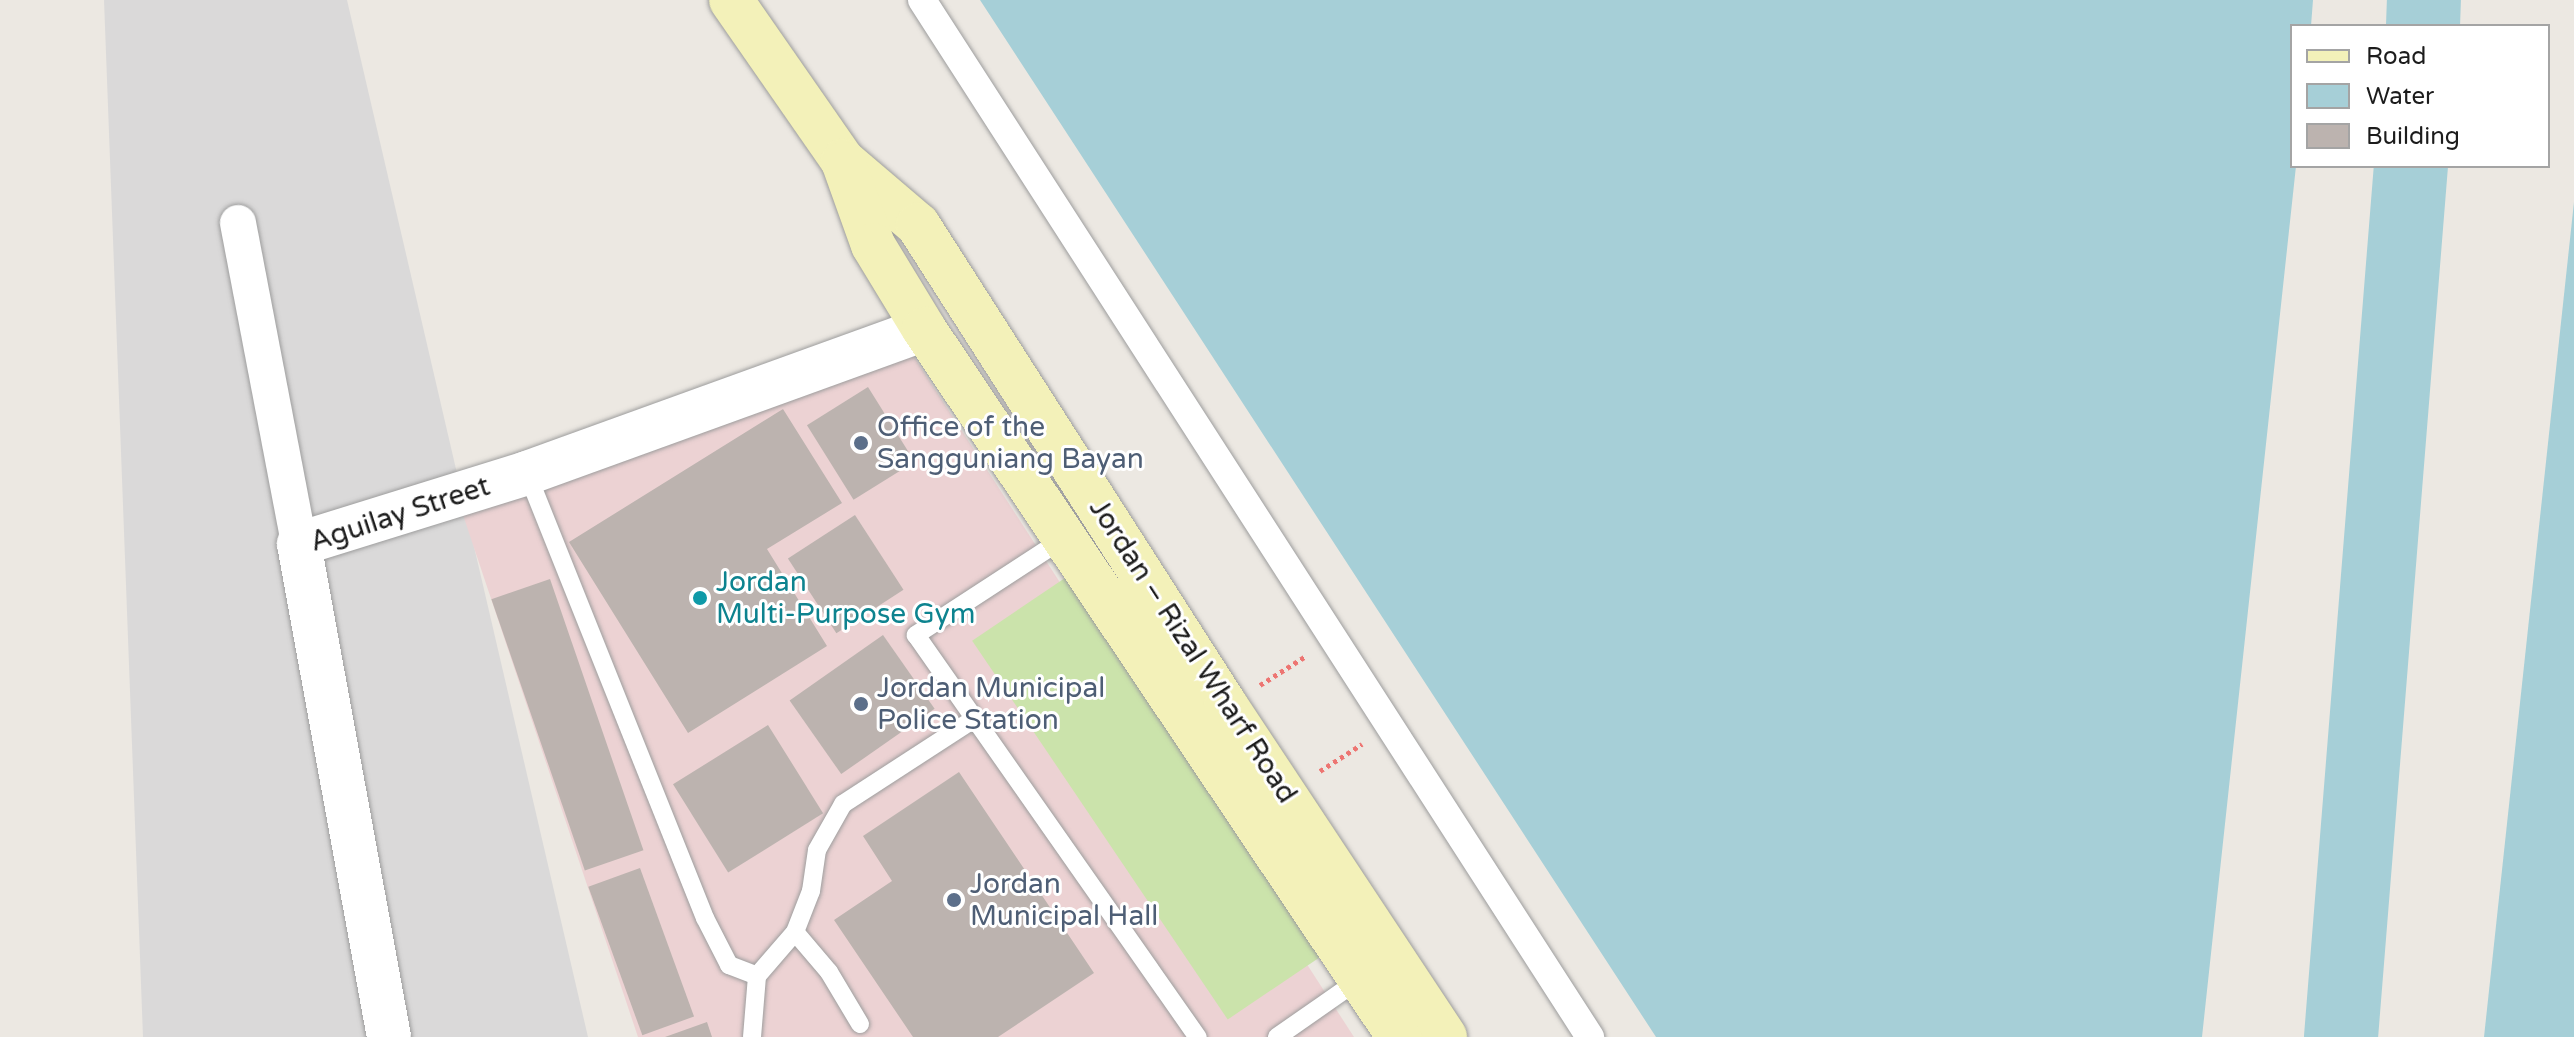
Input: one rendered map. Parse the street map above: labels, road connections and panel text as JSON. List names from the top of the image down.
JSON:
{
  "streets": {
    "main road": ["Jordan – Rizal Wharf Road"],
    "street": ["Aguilay Street"]
  },
  "crossings": [
    ["Aguilay Street", "Jordan – Rizal Wharf Road"]
  ],
  "places": [
    "Office of the Sangguniang Bayan",
    "Jordan Multi-Purpose Gym",
    "Jordan Municipal Police Station",
    "Jordan Municipal Hall"
  ],
  "legend": ["Road", "Water", "Building"]
}
